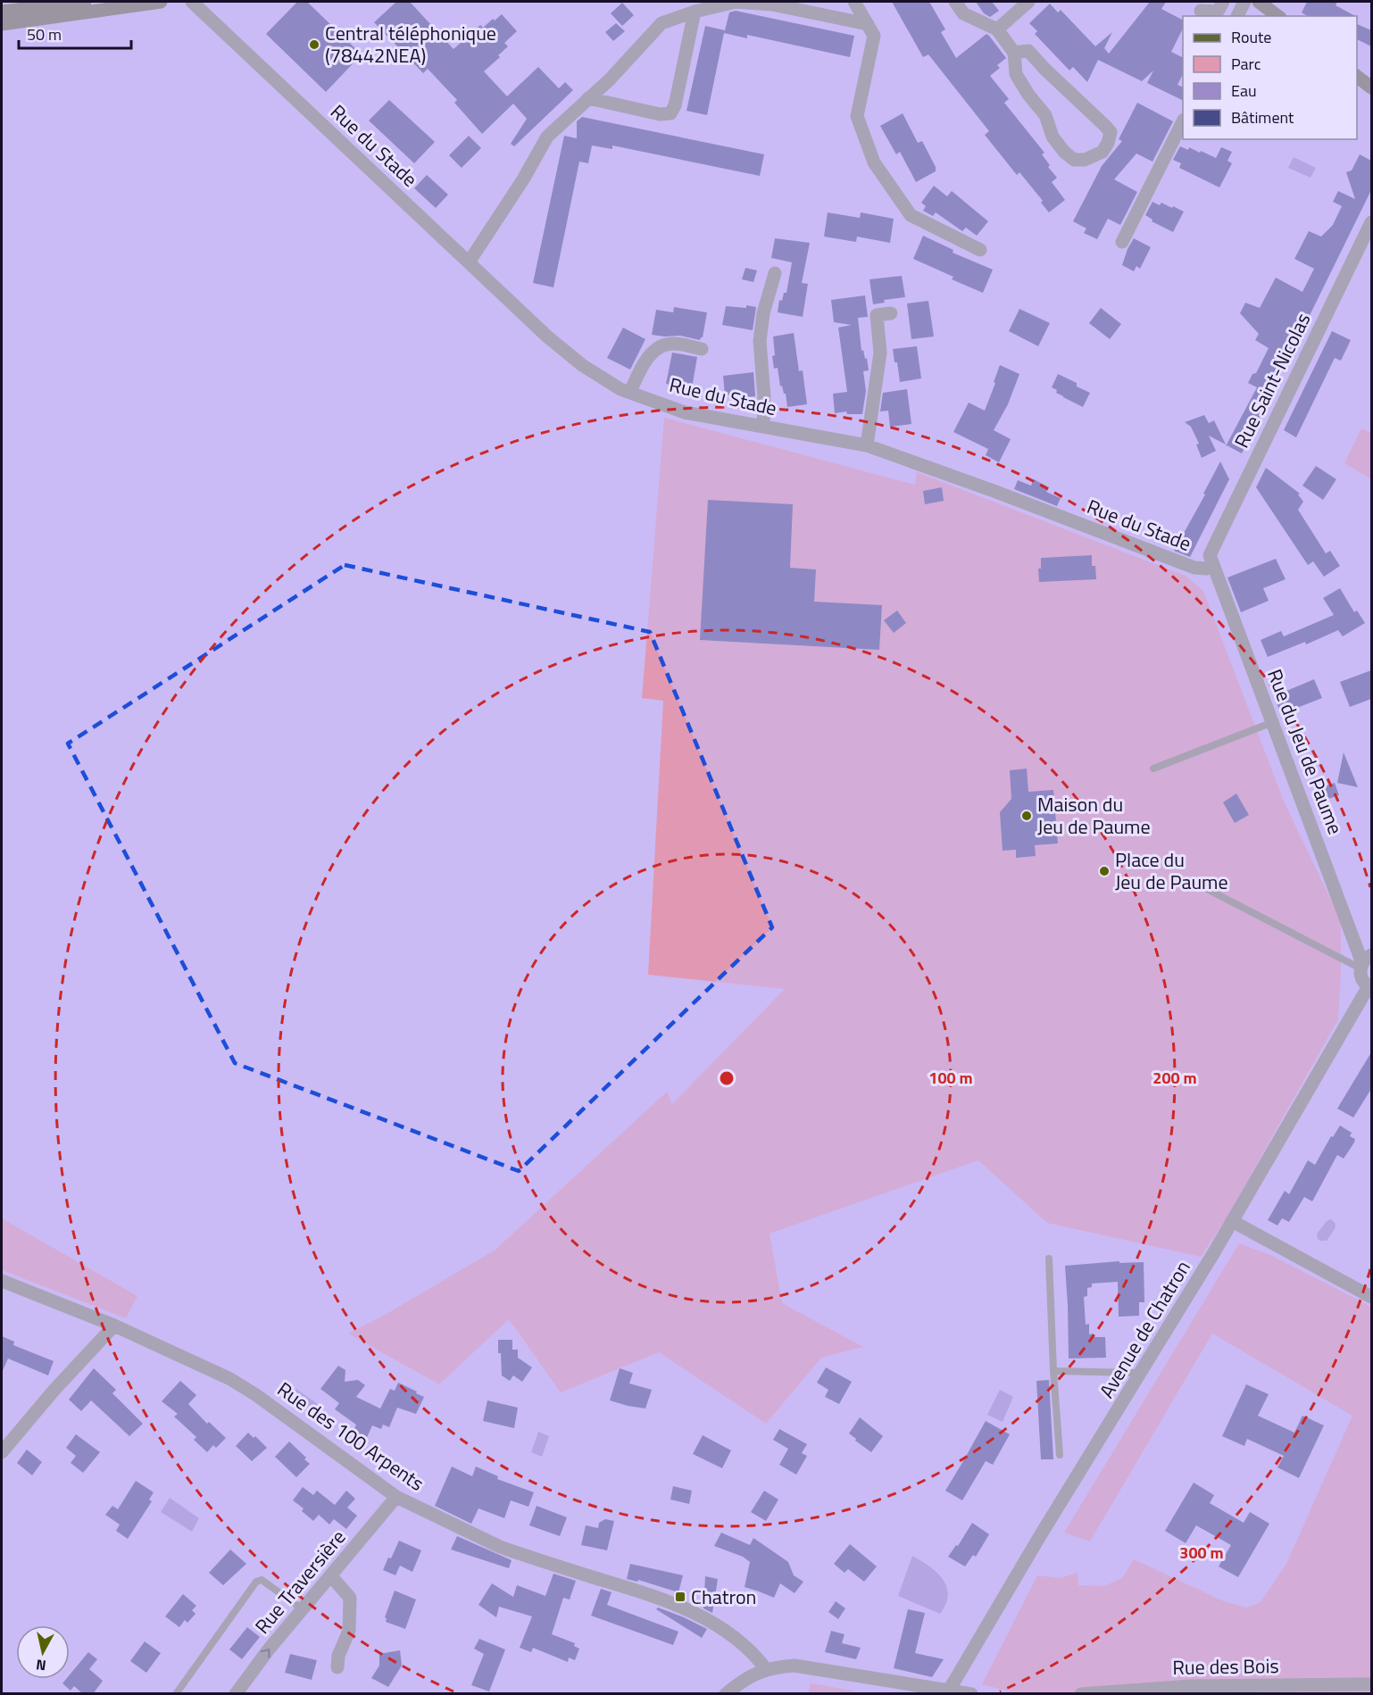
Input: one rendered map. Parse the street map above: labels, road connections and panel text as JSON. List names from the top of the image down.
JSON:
{
  "streets": {
    "street": [
      "Rue du Stade",
      "Rue Saint-Nicolas",
      "Rue du Jeu de Paume",
      "Avenue de Chatron",
      "Rue des 100 Arpents",
      "Rue Traversière",
      "Rue des Bois"
    ]
  },
  "crossings": [
    ["Rue du Stade", "Rue Saint-Nicolas"],
    ["Rue du Stade", "Rue du Jeu de Paume"],
    ["Rue Saint-Nicolas", "Rue du Jeu de Paume"],
    ["Rue du Jeu de Paume", "Avenue de Chatron"],
    ["Rue des 100 Arpents", "Rue Traversière"]
  ],
  "one_way": ["Rue Traversière"],
  "places": {
    "other": ["Central téléphonique (78442NEA)", "Maison du Jeu de Paume", "Place du Jeu de Paume"],
    "transit": ["Chatron"]
  },
  "legend": [
    "Route",
    "Parc",
    "Eau",
    "Bâtiment"
  ],
  "scale_bar": "50 m",
  "north": "bottom",
  "rings": ["100 m", "200 m", "300 m"]
}
